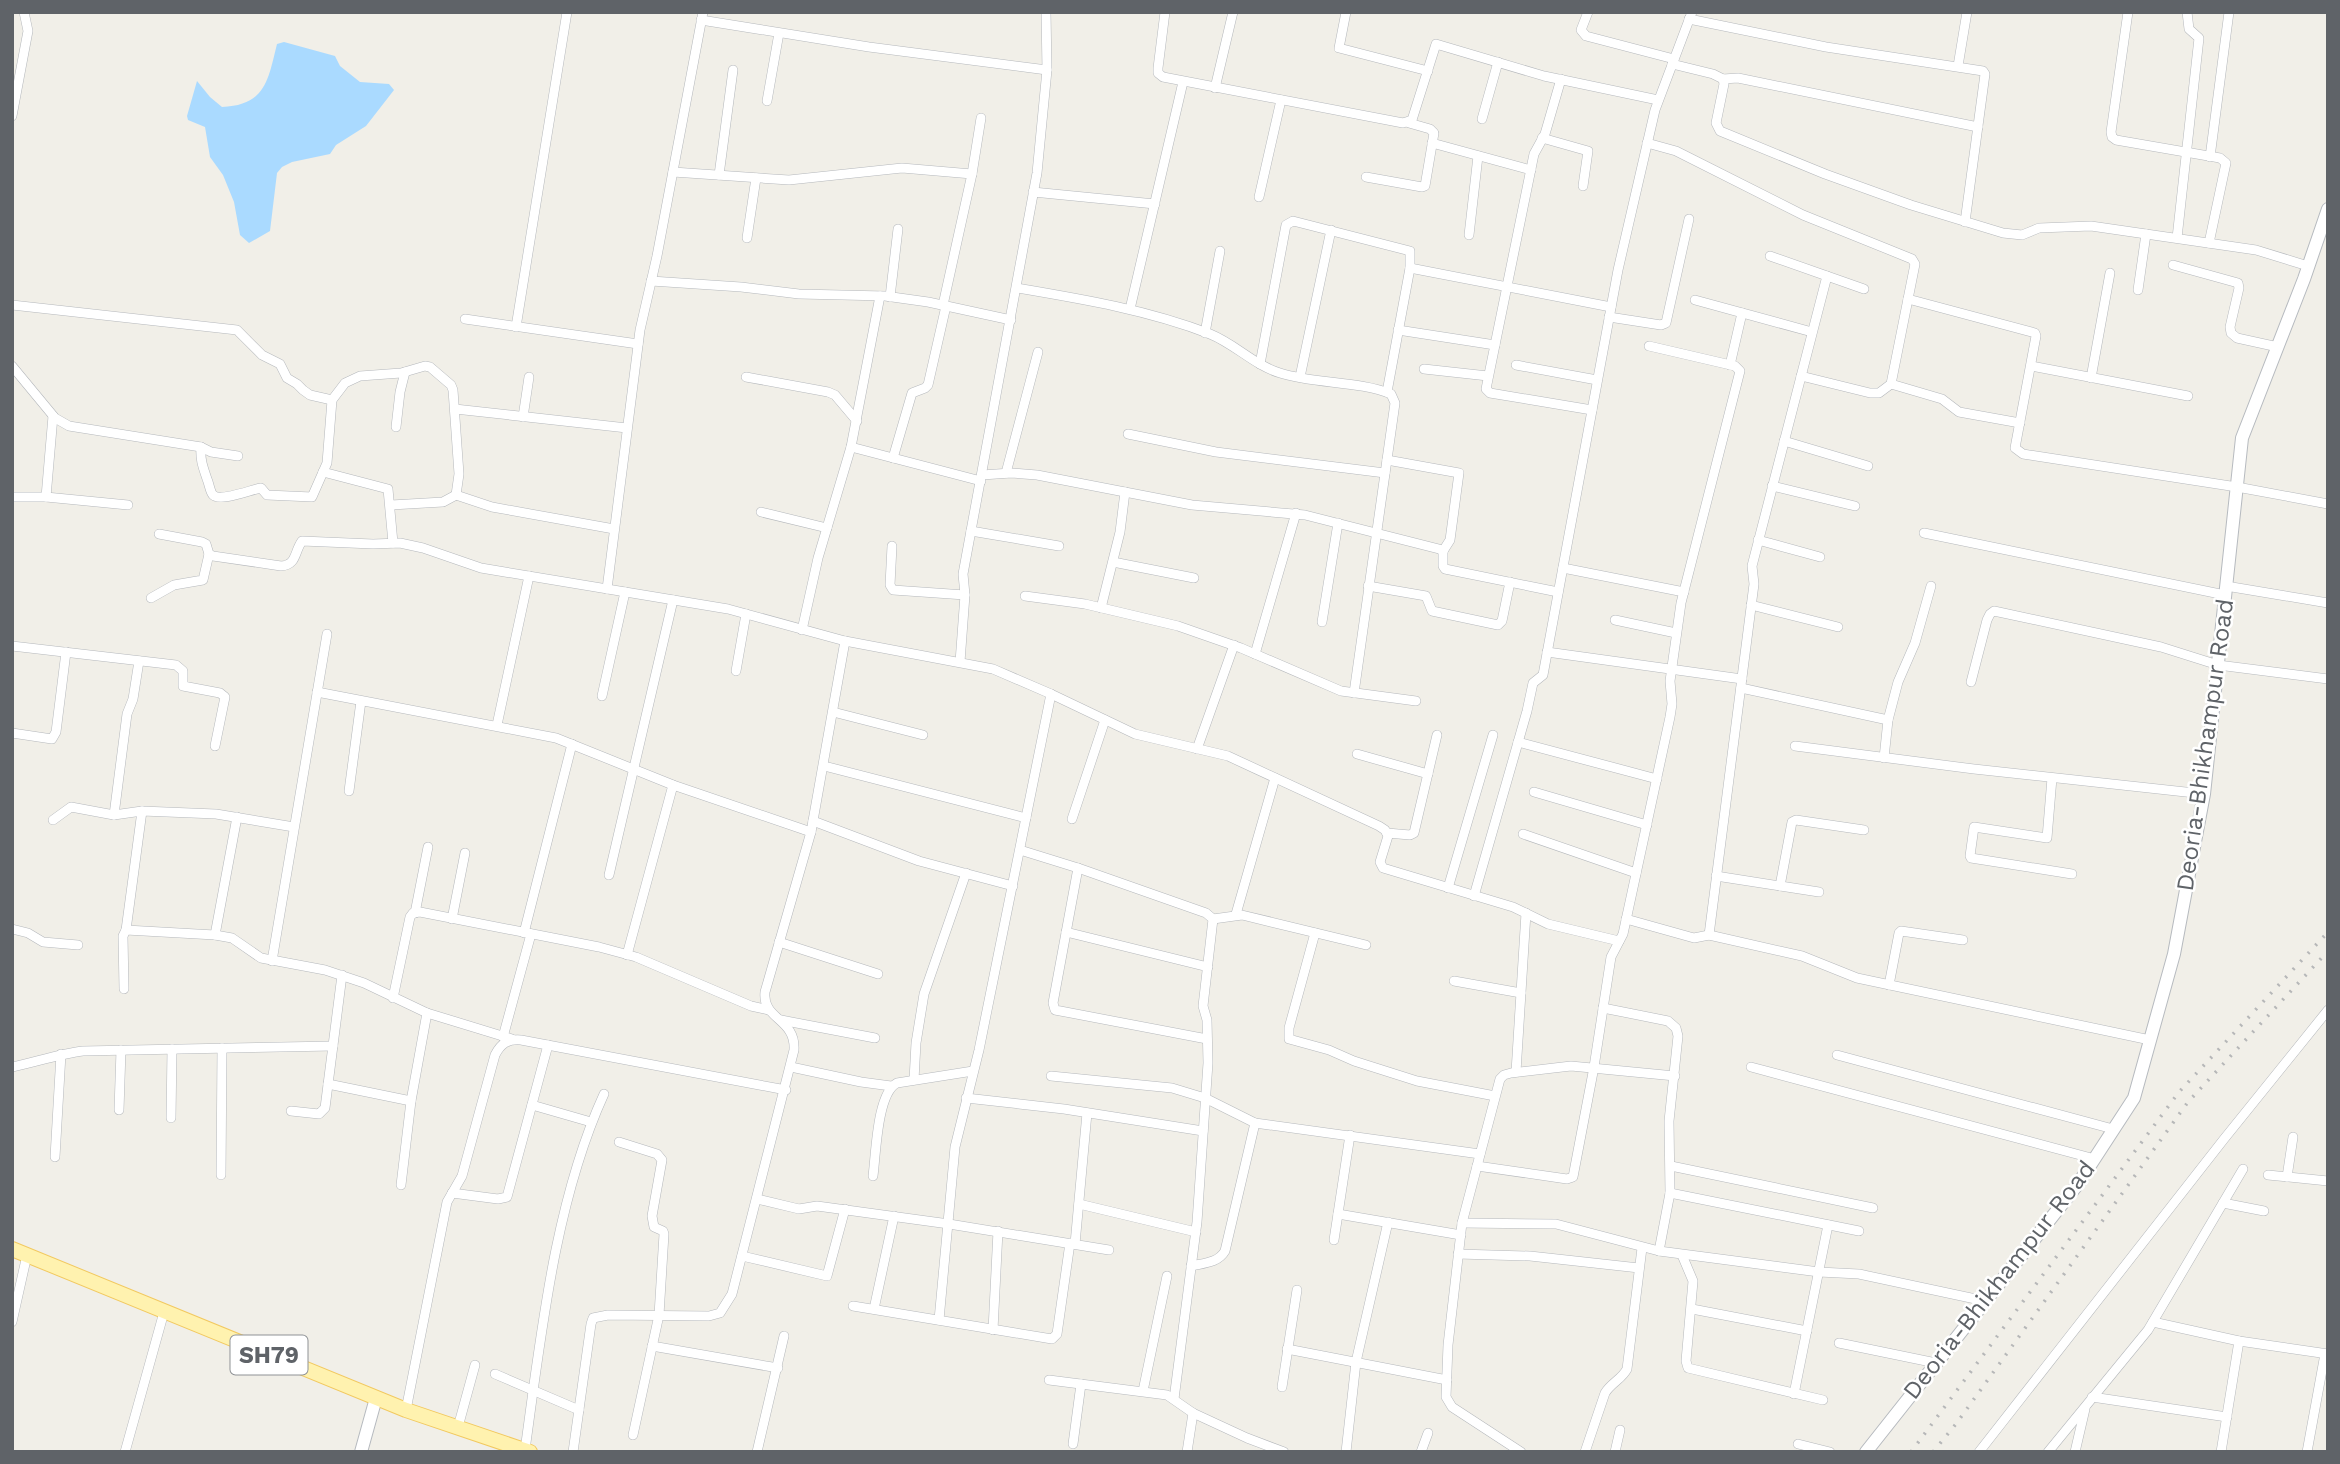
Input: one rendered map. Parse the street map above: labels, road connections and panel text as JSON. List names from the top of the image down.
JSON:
{
  "streets": {
    "main road": ["Deoria-Bhikhampur Road", "SH79"]
  }
}
